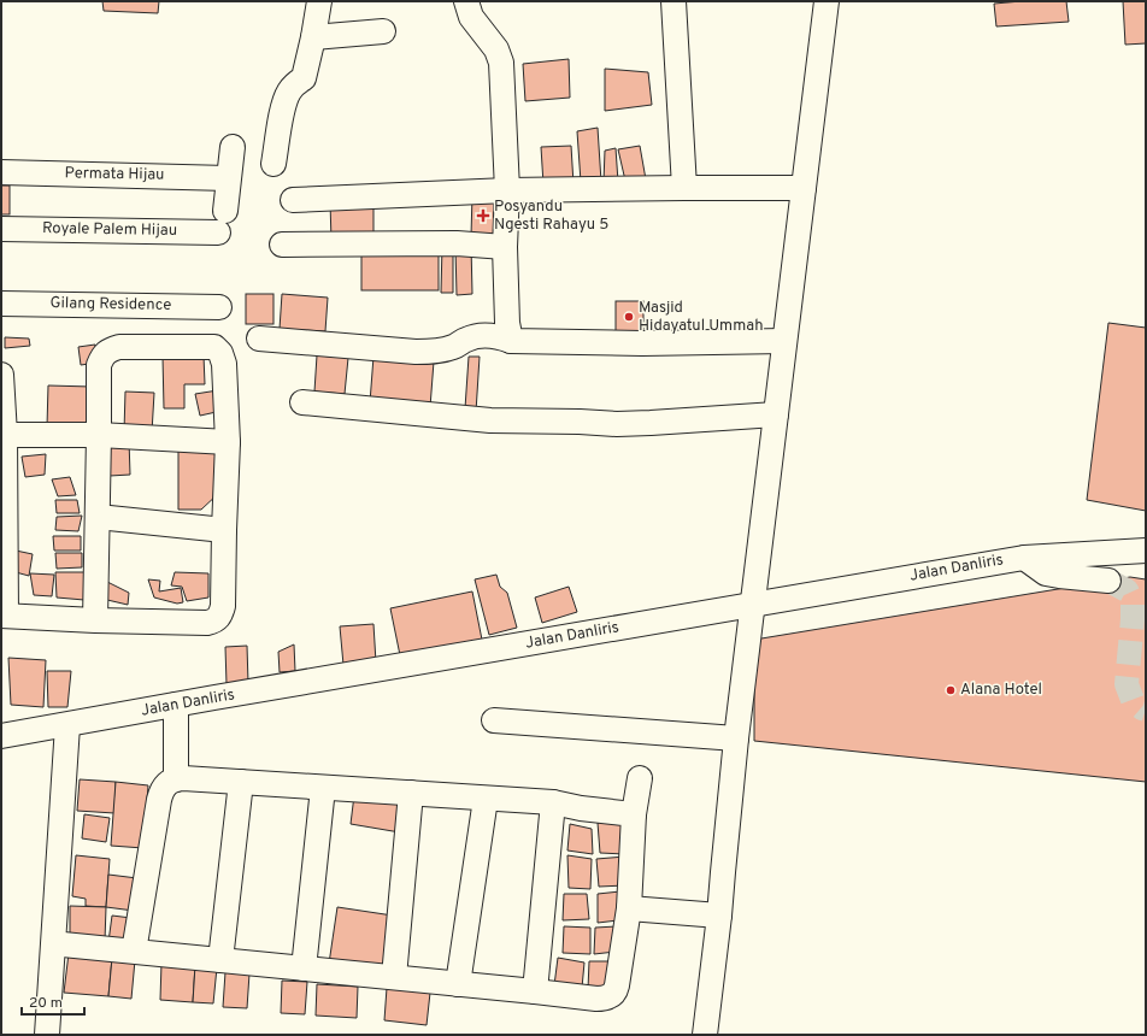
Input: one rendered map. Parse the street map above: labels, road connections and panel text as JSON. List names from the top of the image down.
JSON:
{
  "streets": {
    "street": [
      "Permata Hijau",
      "Royale Palem Hijau",
      "Gilang Residence",
      "Jalan Danliris"
    ]
  },
  "crossings": [
    ["Permata Hijau", "Royale Palem Hijau"]
  ],
  "places": {
    "health": ["Posyandu Ngesti Rahayu 5"],
    "other": ["Masjid Hidayatul Ummah", "Alana Hotel"]
  },
  "scale_bar": "20 m"
}
